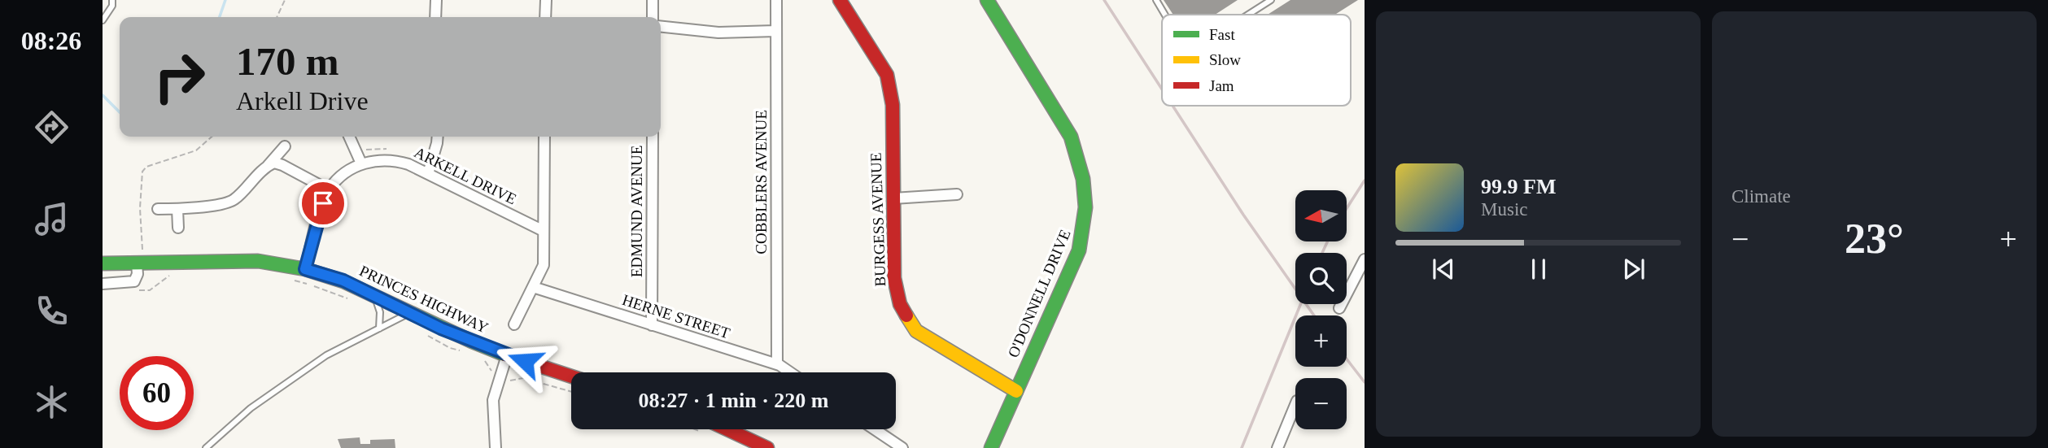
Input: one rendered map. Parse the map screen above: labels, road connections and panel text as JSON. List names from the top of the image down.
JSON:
{
  "streets": {
    "street": [
      "ARKELL DRIVE",
      "COBBLERS AVENUE",
      "EDMUND AVENUE",
      "BURGESS AVENUE",
      "O'DONNELL DRIVE",
      "PRINCES HIGHWAY",
      "HERNE STREET"
    ]
  },
  "crossings": [
    ["ARKELL DRIVE", "PRINCES HIGHWAY"],
    ["COBBLERS AVENUE", "HERNE STREET"],
    ["EDMUND AVENUE", "HERNE STREET"],
    ["BURGESS AVENUE", "O'DONNELL DRIVE"]
  ],
  "legend": ["Fast", "Slow", "Jam"],
  "north": "left",
  "page": {
    "tabs": "08:26",
    "tile": "Climate",
    "turn": ["170 m", "Arkell Drive"],
    "song": ["99.9 FM", "Music"],
    "map_buttons": ["+", "−"],
    "heat": ["−", "23°", "+"],
    "limit": "60",
    "trip": "08:27 · 1 min · 220 m"
  }
}
